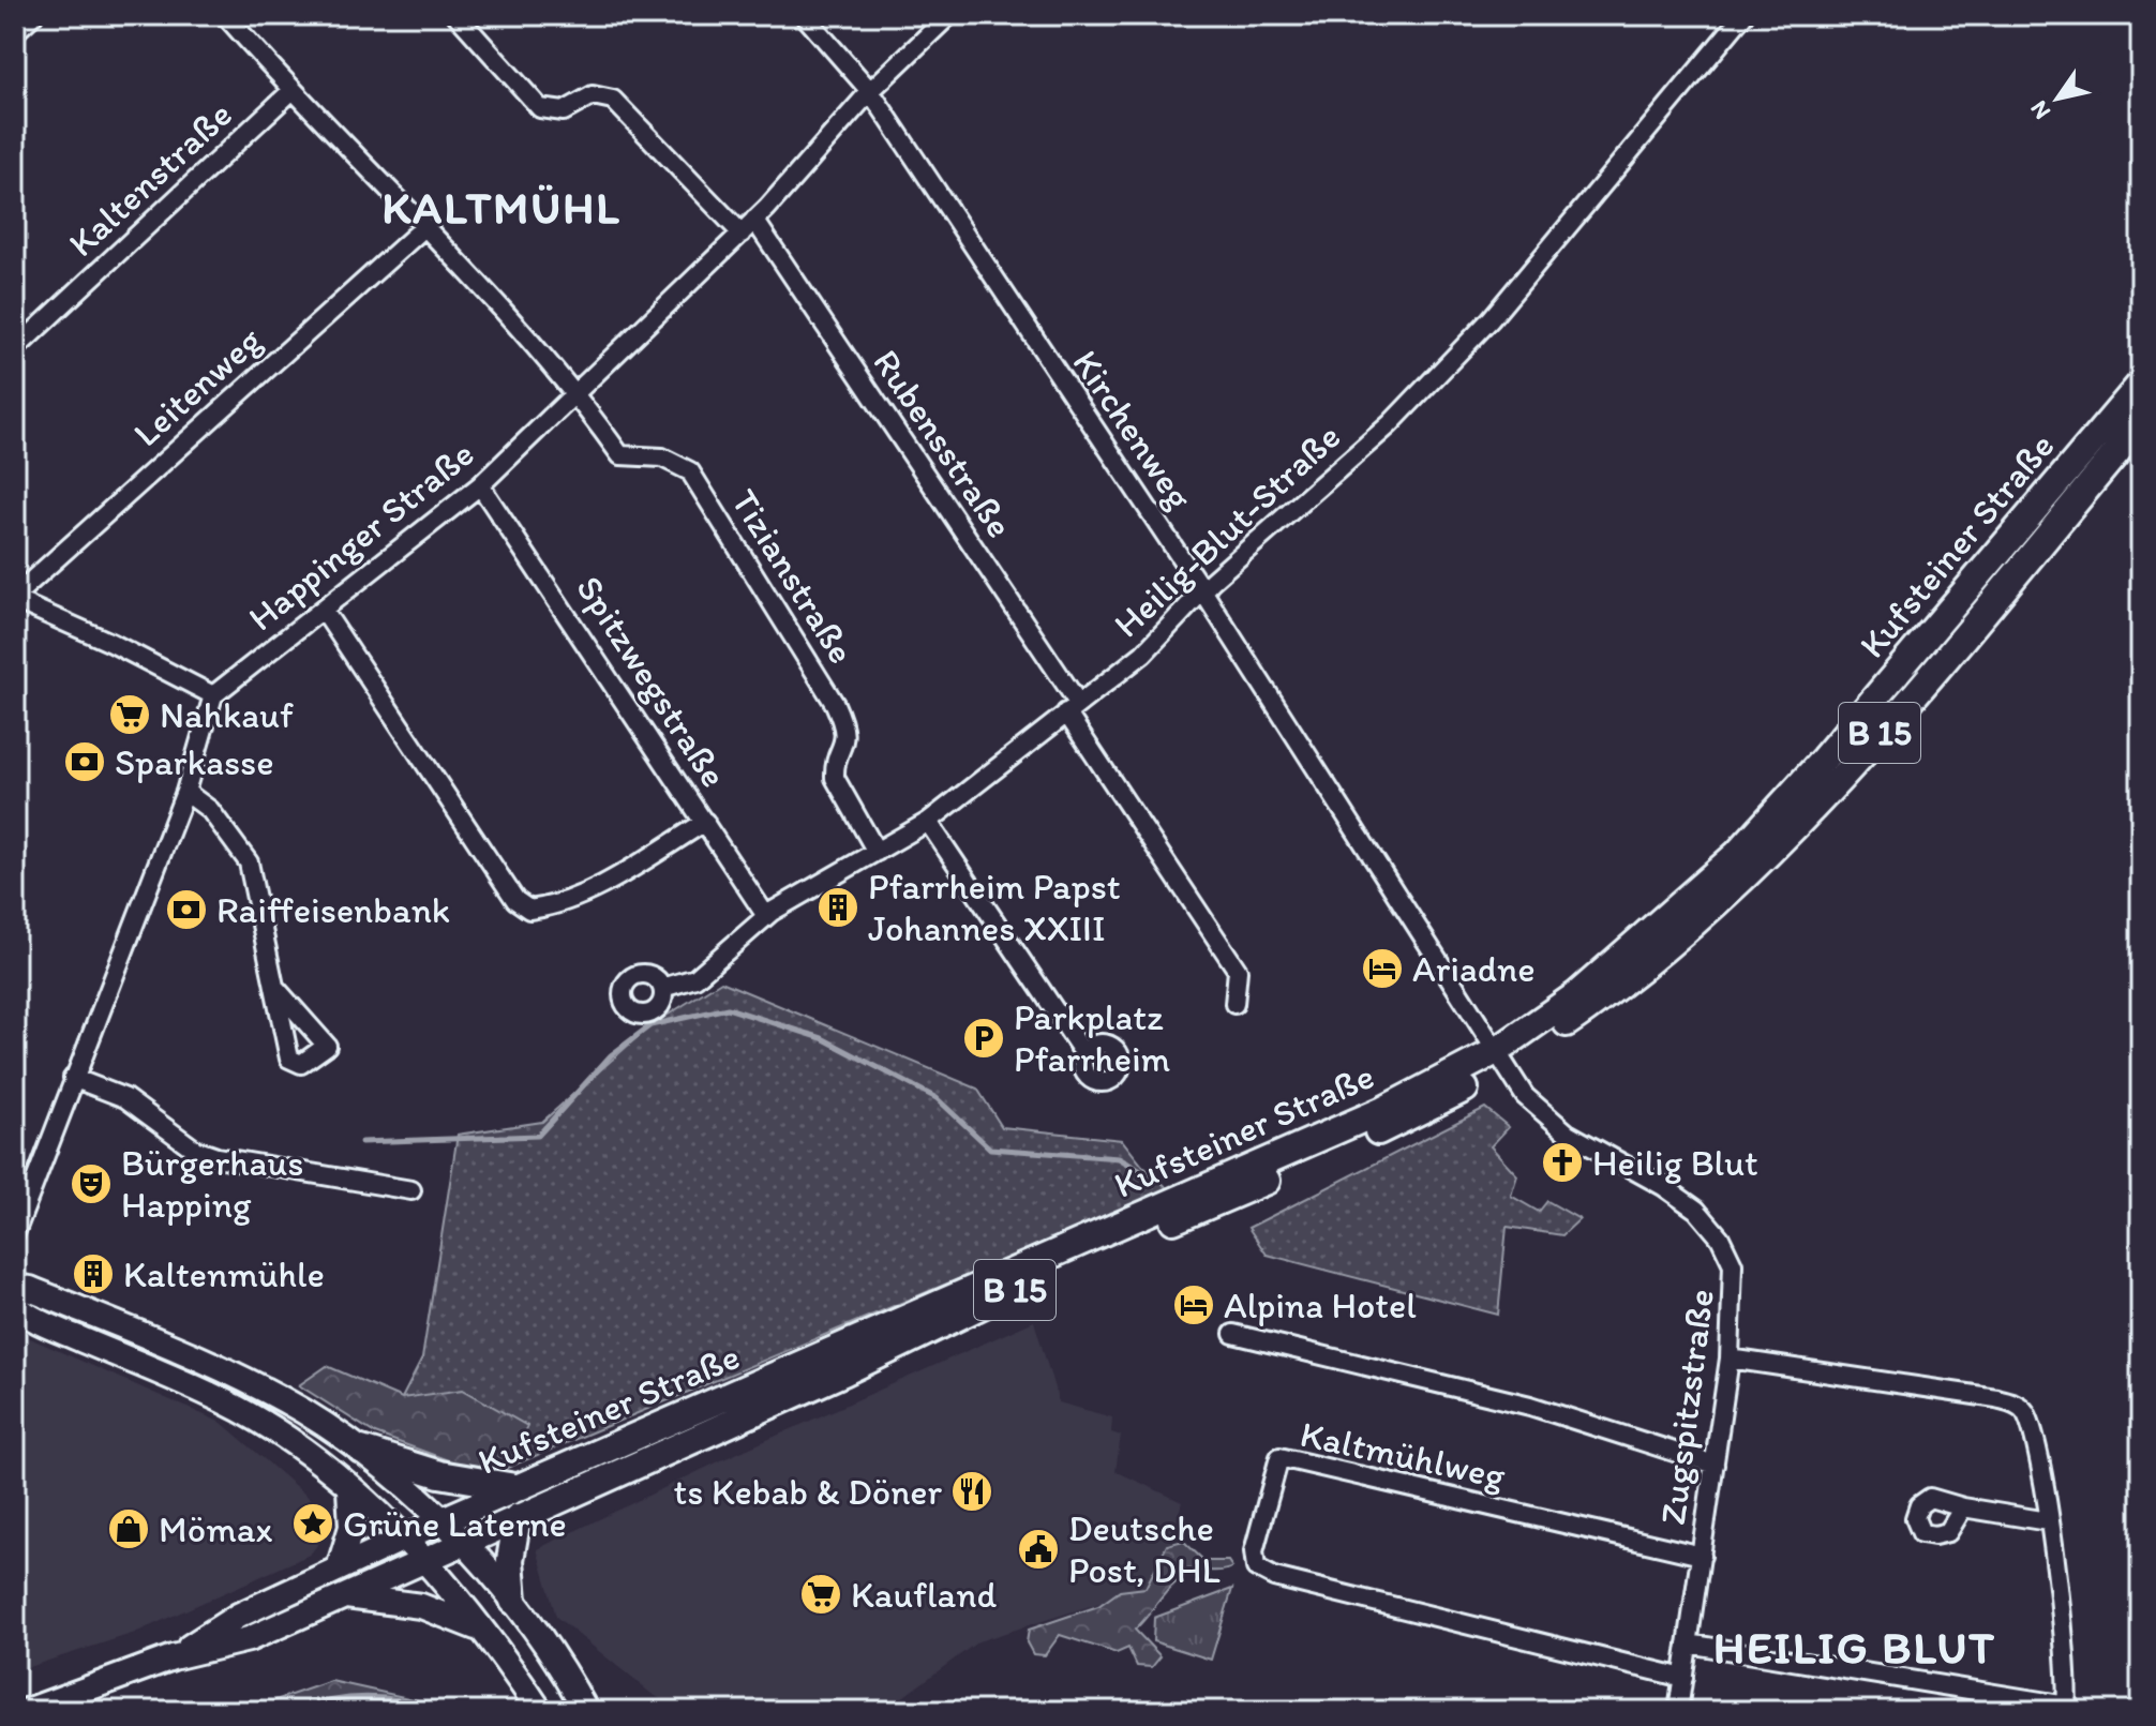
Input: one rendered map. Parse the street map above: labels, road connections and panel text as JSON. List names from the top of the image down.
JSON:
{
  "streets": {
    "main road": ["Kufsteiner Straße", "B 15"],
    "street": [
      "Kaltenstraße",
      "Leitenweg",
      "Kirchenweg",
      "Rubensstraße",
      "Heilig-Blut-Straße",
      "Happinger Straße",
      "Tizianstraße",
      "Spitzwegstraße",
      "Zugspitzstraße",
      "Kaltmühlweg"
    ]
  },
  "crossings": [
    ["Kirchenweg", "Heilig-Blut-Straße"],
    ["Kirchenweg", "Happinger Straße"],
    ["Kirchenweg", "Kufsteiner Straße"],
    ["Kirchenweg", "Zugspitzstraße"],
    ["Rubensstraße", "Heilig-Blut-Straße"],
    ["Rubensstraße", "Happinger Straße"],
    ["Heilig-Blut-Straße", "Tizianstraße"],
    ["Heilig-Blut-Straße", "Spitzwegstraße"],
    ["Happinger Straße", "Tizianstraße"],
    ["Happinger Straße", "Spitzwegstraße"],
    ["Kufsteiner Straße", "Zugspitzstraße"],
    ["Zugspitzstraße", "Kaltmühlweg"]
  ],
  "districts": ["KALTMÜHL", "HEILIG BLUT"],
  "places": {
    "supermarket": ["Nahkauf", "Kaufland"],
    "bank": ["Sparkasse", "Raiffeisenbank"],
    "building": ["Pfarrheim Papst Johannes XXIII", "Kaltenmühle"],
    "hotel": ["Ariadne", "Alpina Hotel"],
    "parking": ["Parkplatz Pfarrheim"],
    "church": ["Heilig Blut"],
    "theatre": ["Bürgerhaus Happing"],
    "restaurant": ["ts Kebab & Döner"],
    "place": ["Grüne Laterne"],
    "shop": ["Mömax"],
    "public building": ["Deutsche Post, DHL"]
  },
  "north": "bottom left"
}
